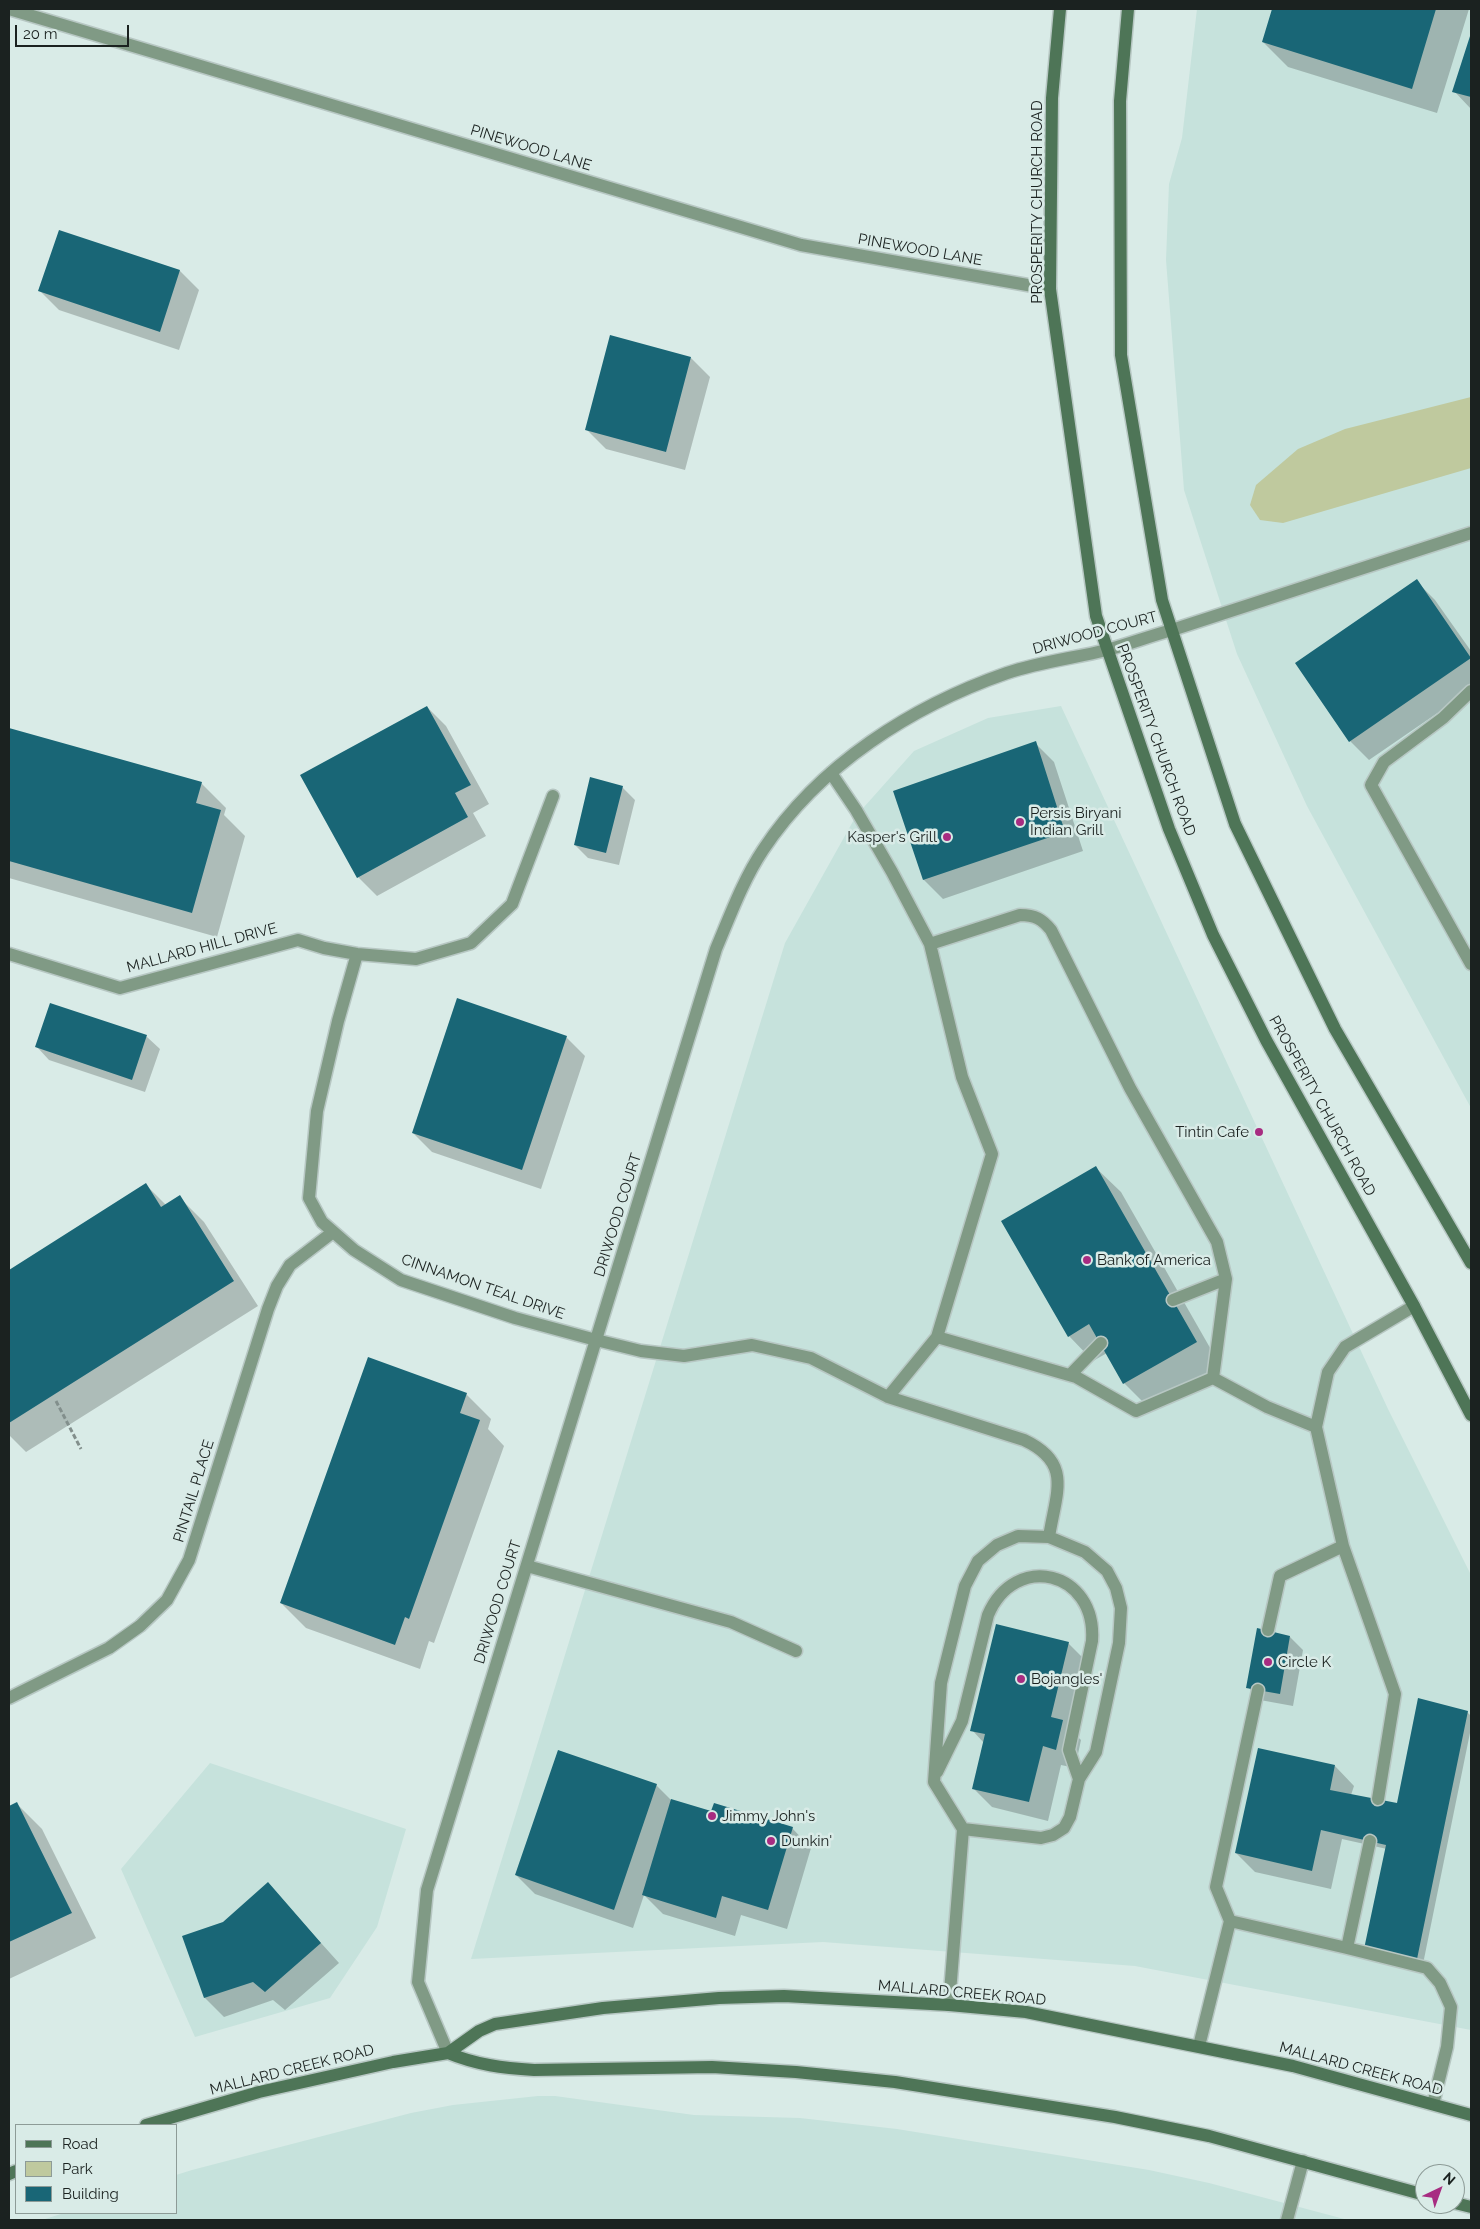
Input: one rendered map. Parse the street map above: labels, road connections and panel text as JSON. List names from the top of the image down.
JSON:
{
  "streets": {
    "main road": ["PROSPERITY CHURCH ROAD", "MALLARD CREEK ROAD"],
    "street": [
      "PINEWOOD LANE",
      "DRIWOOD COURT",
      "MALLARD HILL DRIVE",
      "CINNAMON TEAL DRIVE",
      "PINTAIL PLACE"
    ]
  },
  "crossings": [
    ["PINEWOOD LANE", "PROSPERITY CHURCH ROAD"],
    ["PROSPERITY CHURCH ROAD", "DRIWOOD COURT"],
    ["DRIWOOD COURT", "CINNAMON TEAL DRIVE"],
    ["DRIWOOD COURT", "MALLARD CREEK ROAD"],
    ["MALLARD HILL DRIVE", "CINNAMON TEAL DRIVE"],
    ["CINNAMON TEAL DRIVE", "PINTAIL PLACE"]
  ],
  "places": [
    "Persis Biryani Indian Grill",
    "Kasper's Grill",
    "Tintin Cafe",
    "Bank of America",
    "Circle K",
    "Bojangles'",
    "Jimmy John's",
    "Dunkin'"
  ],
  "legend": ["Road", "Park", "Building"],
  "scale_bar": "20 m",
  "north": "top right"
}
